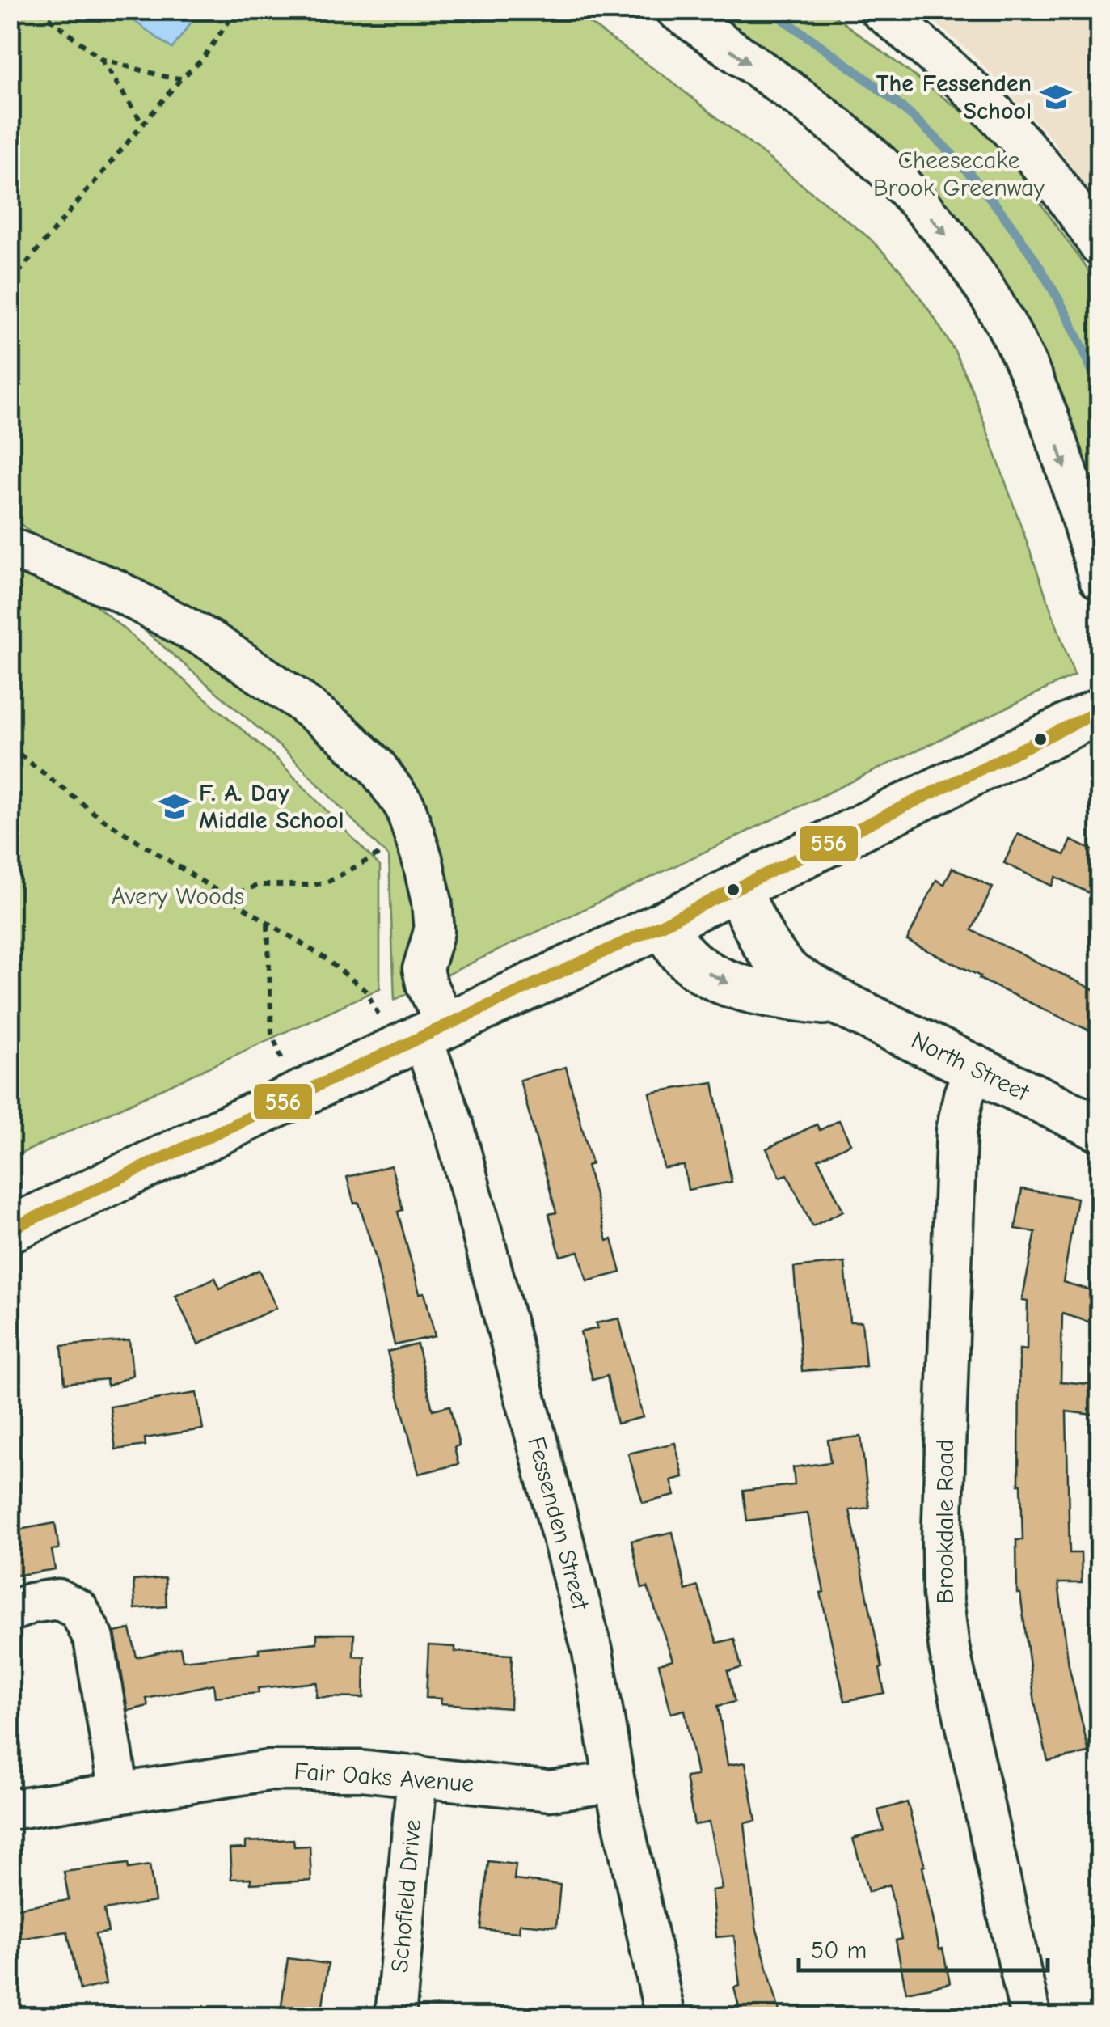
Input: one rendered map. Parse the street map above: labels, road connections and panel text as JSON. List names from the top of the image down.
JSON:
{
  "streets": {
    "main road": ["North Street"],
    "street": [
      "Brookdale Road",
      "Fessenden Street",
      "Fair Oaks Avenue",
      "Schofield Drive"
    ]
  },
  "crossings": [
    ["North Street", "Brookdale Road"],
    ["Fessenden Street", "Fair Oaks Avenue"],
    ["Fair Oaks Avenue", "Schofield Drive"]
  ],
  "parks": ["Cheesecake Brook Greenway", "Avery Woods"],
  "places": {
    "school or university": ["The Fessenden School", "F. A. Day Middle School"]
  },
  "lines": ["transit line 556"],
  "scale_bar": "50 m"
}
